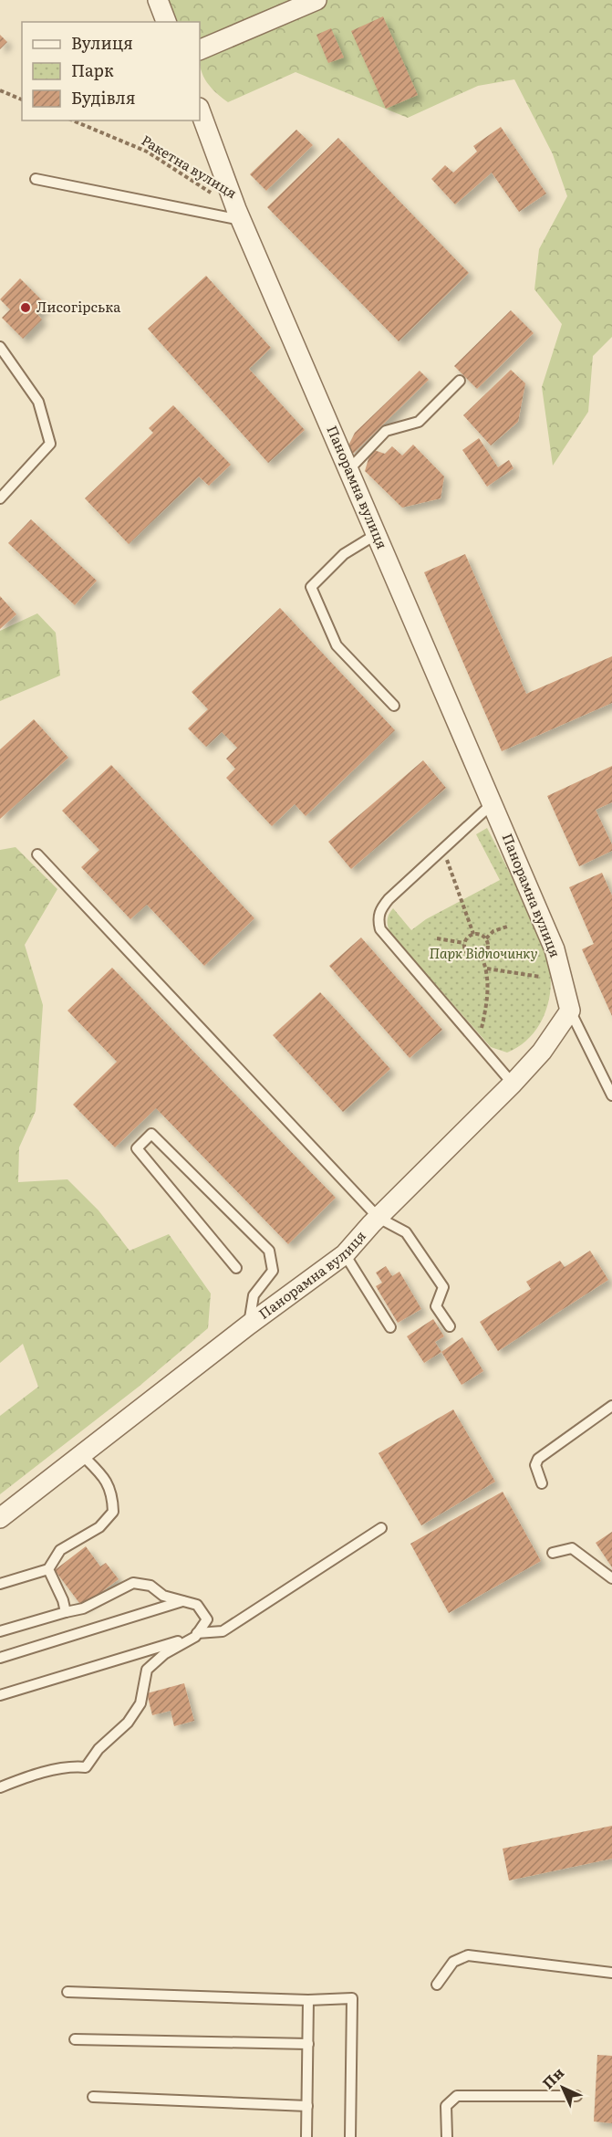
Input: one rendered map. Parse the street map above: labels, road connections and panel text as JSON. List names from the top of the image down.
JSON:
{
  "streets": {
    "street": ["Панорамна вулиця"],
    "path": ["Ракетна вулиця"]
  },
  "crossings": [
    ["Ракетна вулиця", "Панорамна вулиця"]
  ],
  "parks": ["Парк Відпочинку"],
  "places": ["Лисогірська"],
  "legend": ["Вулиця", "Парк", "Будівля"],
  "north": "top left"
}
